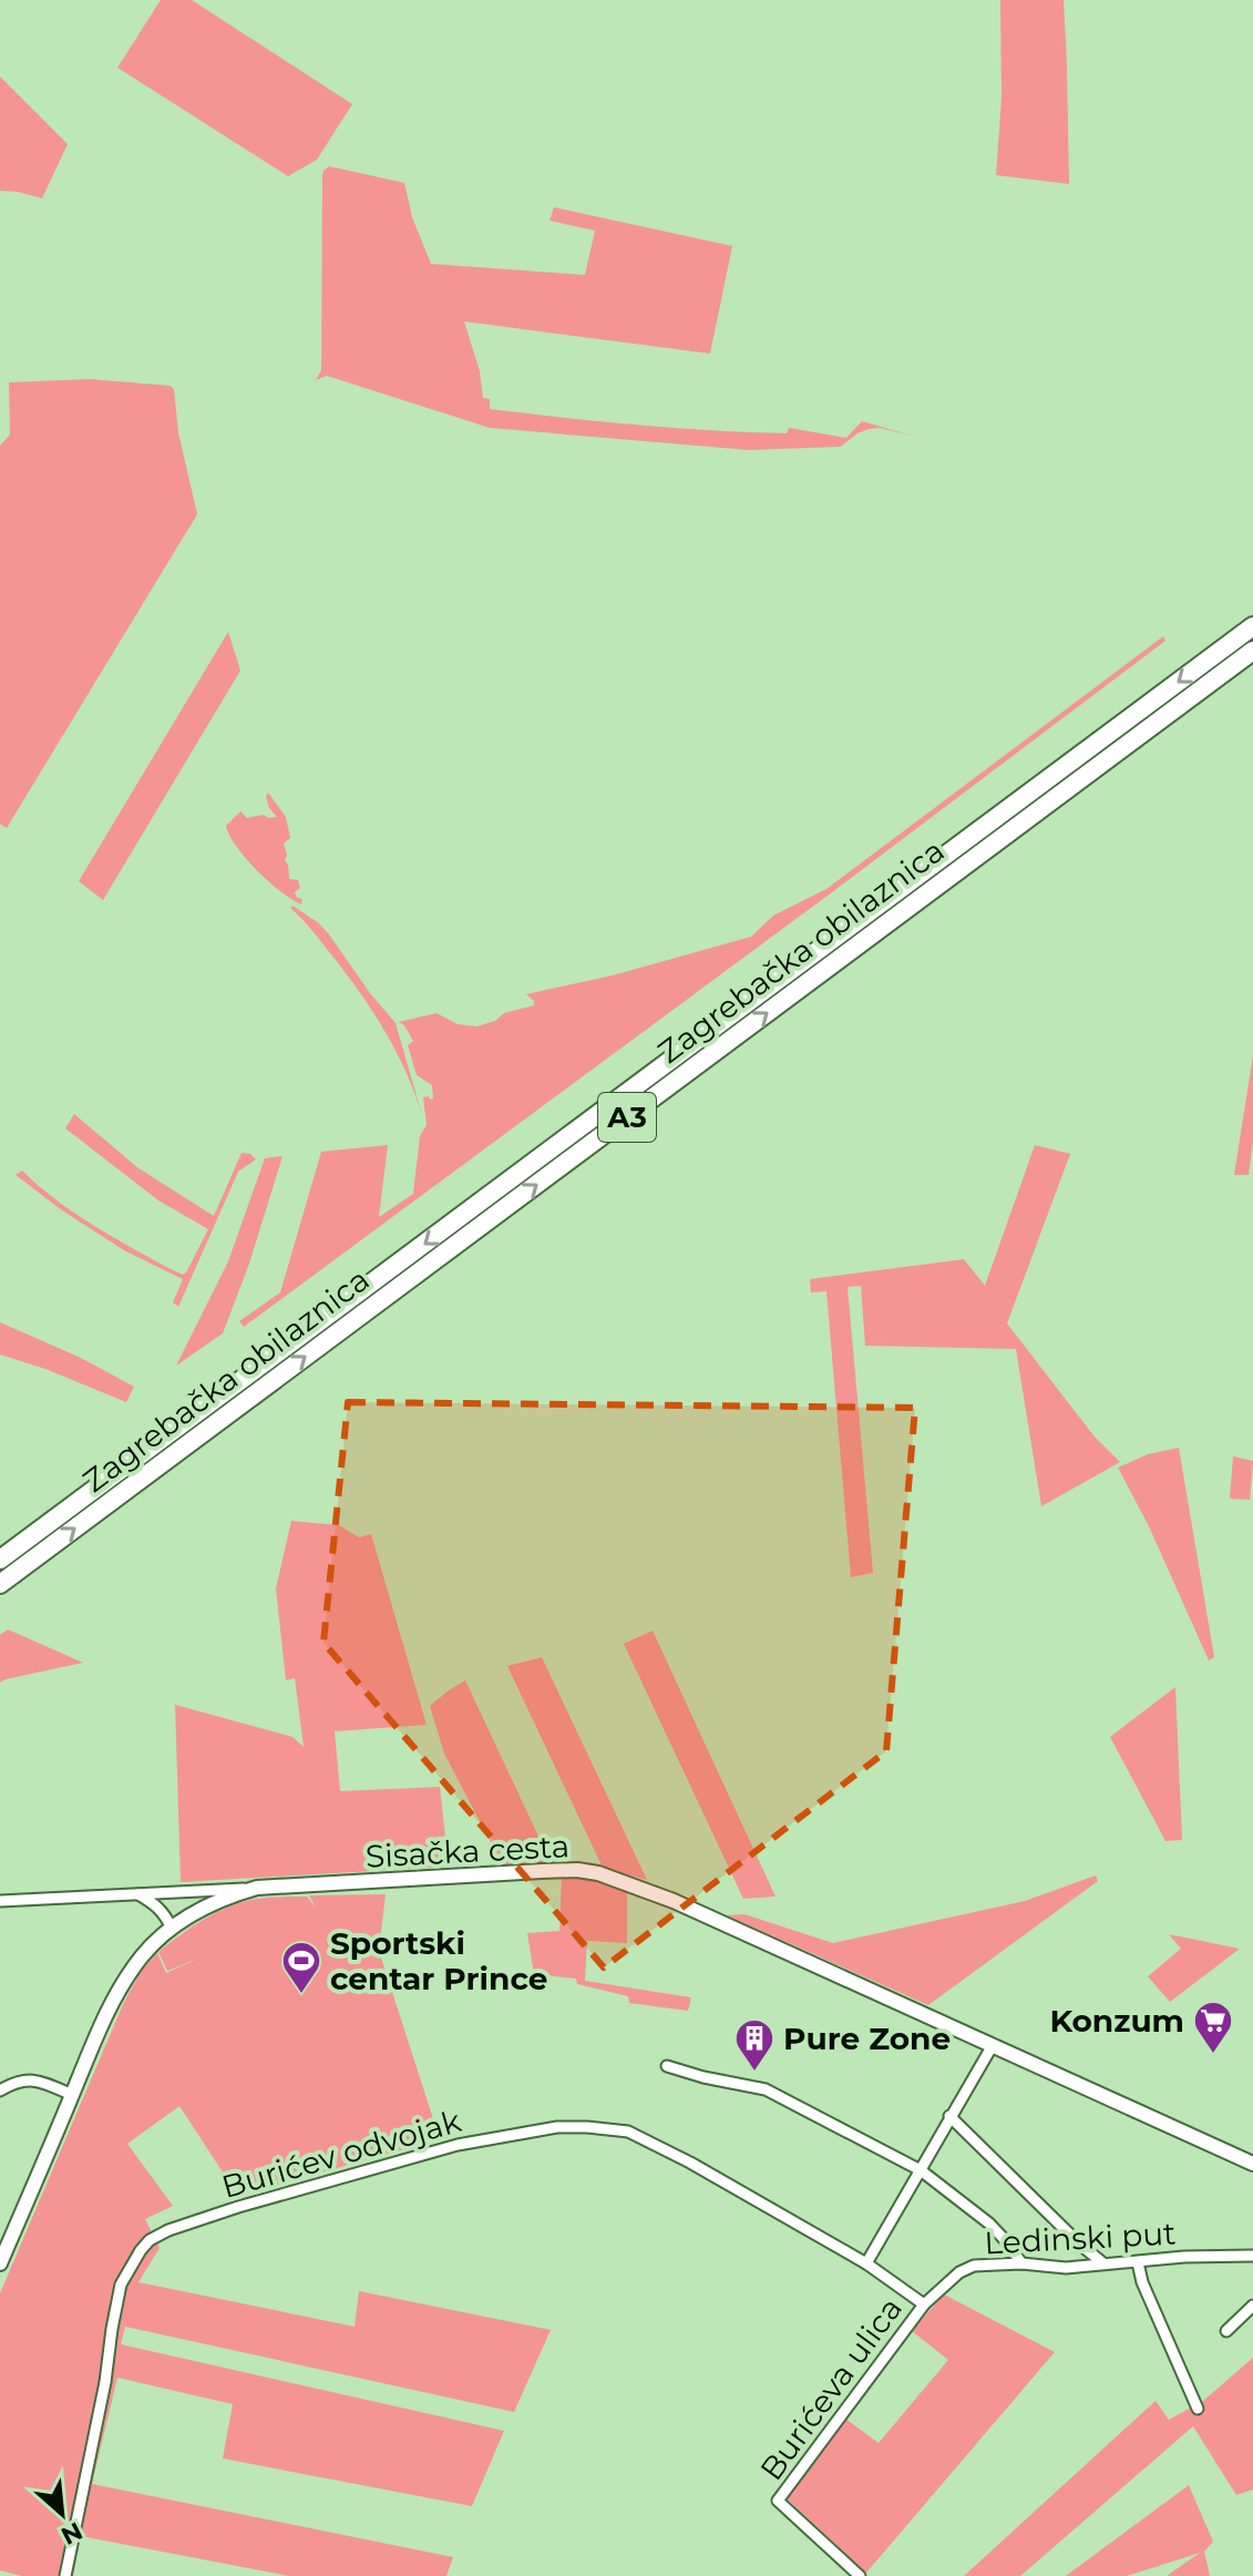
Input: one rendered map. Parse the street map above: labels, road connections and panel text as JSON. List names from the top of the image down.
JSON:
{
  "streets": {
    "highway": ["Zagrebačka obilaznica", "A3"],
    "main road": ["Sisačka cesta"],
    "street": ["Burićev odvojak", "Ledinski put", "Burićeva ulica"]
  },
  "crossings": [
    ["Sisačka cesta", "Burićeva ulica"],
    ["Burićev odvojak", "Burićeva ulica"],
    ["Ledinski put", "Burićeva ulica"]
  ],
  "places": {
    "sports": ["Sportski centar Prince"],
    "supermarket": ["Konzum"],
    "building": ["Pure Zone"]
  },
  "north": "bottom right"
}
